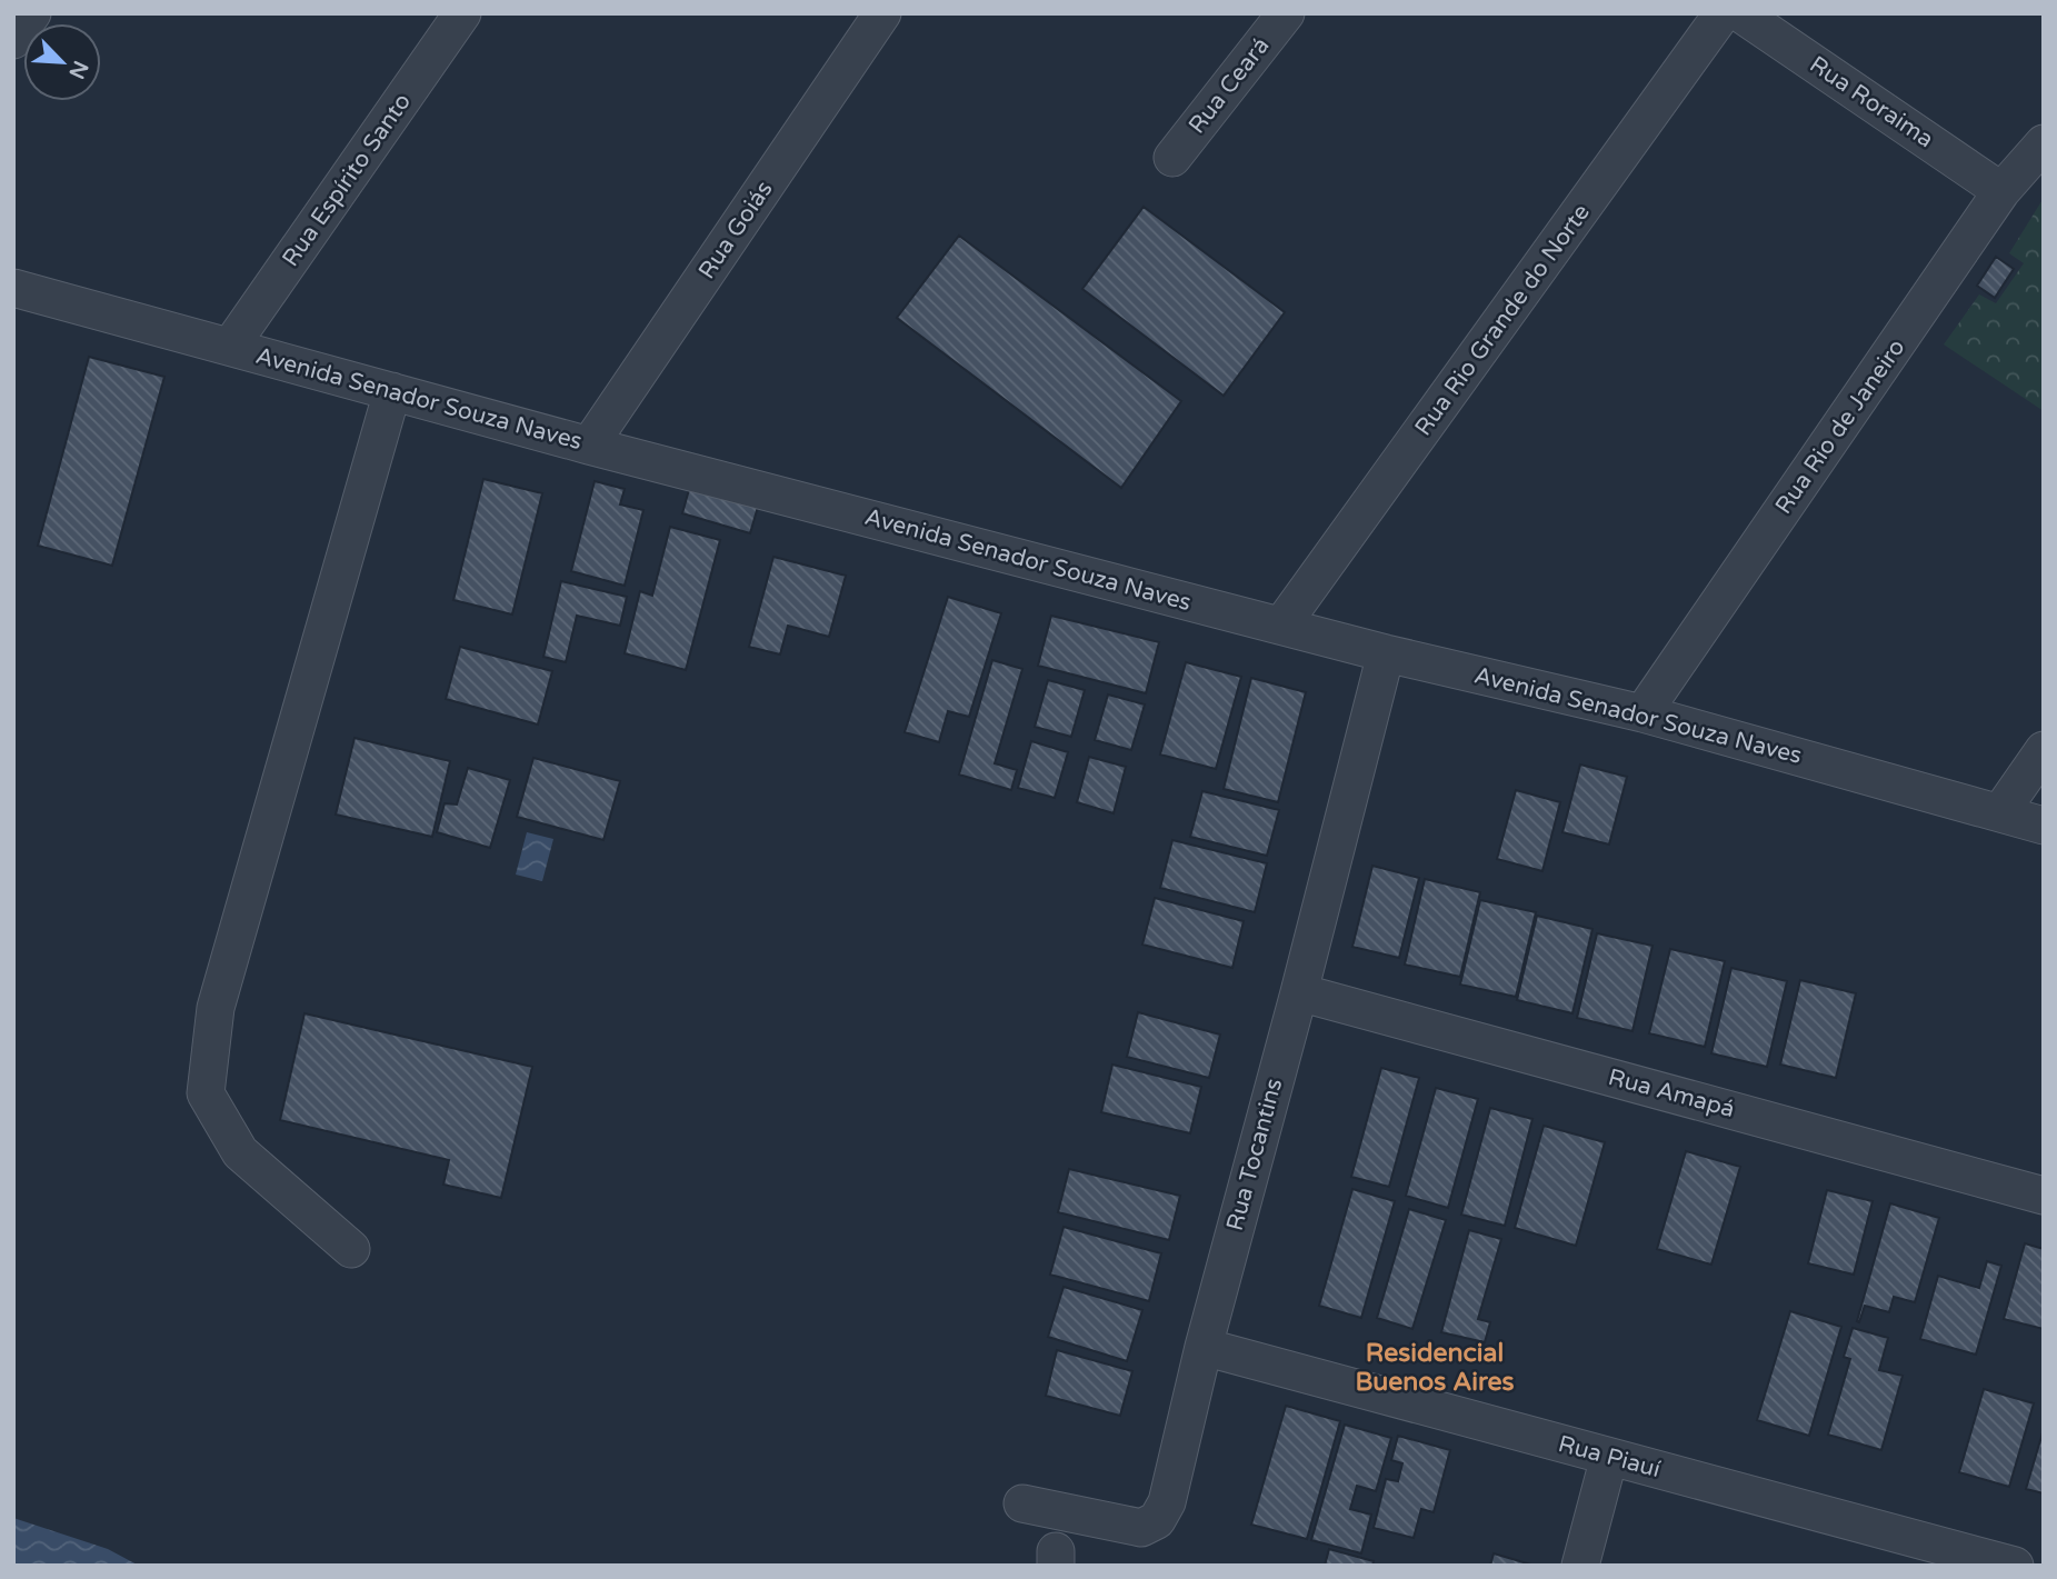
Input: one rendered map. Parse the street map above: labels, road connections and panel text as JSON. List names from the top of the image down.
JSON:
{
  "streets": {
    "street": [
      "Rua Ceará",
      "Rua Roraima",
      "Rua Espírito Santo",
      "Rua Goiás",
      "Rua Rio Grande do Norte",
      "Avenida Senador Souza Naves",
      "Rua Rio de Janeiro",
      "Rua Amapá",
      "Rua Tocantins",
      "Rua Piauí"
    ]
  },
  "crossings": [
    ["Rua Roraima", "Rua Rio de Janeiro"],
    ["Rua Espírito Santo", "Avenida Senador Souza Naves"],
    ["Rua Goiás", "Avenida Senador Souza Naves"],
    ["Rua Rio Grande do Norte", "Avenida Senador Souza Naves"],
    ["Avenida Senador Souza Naves", "Rua Rio de Janeiro"],
    ["Avenida Senador Souza Naves", "Rua Tocantins"],
    ["Rua Amapá", "Rua Tocantins"],
    ["Rua Tocantins", "Rua Piauí"]
  ],
  "districts": ["Residencial Buenos Aires"],
  "north": "bottom right"
}
